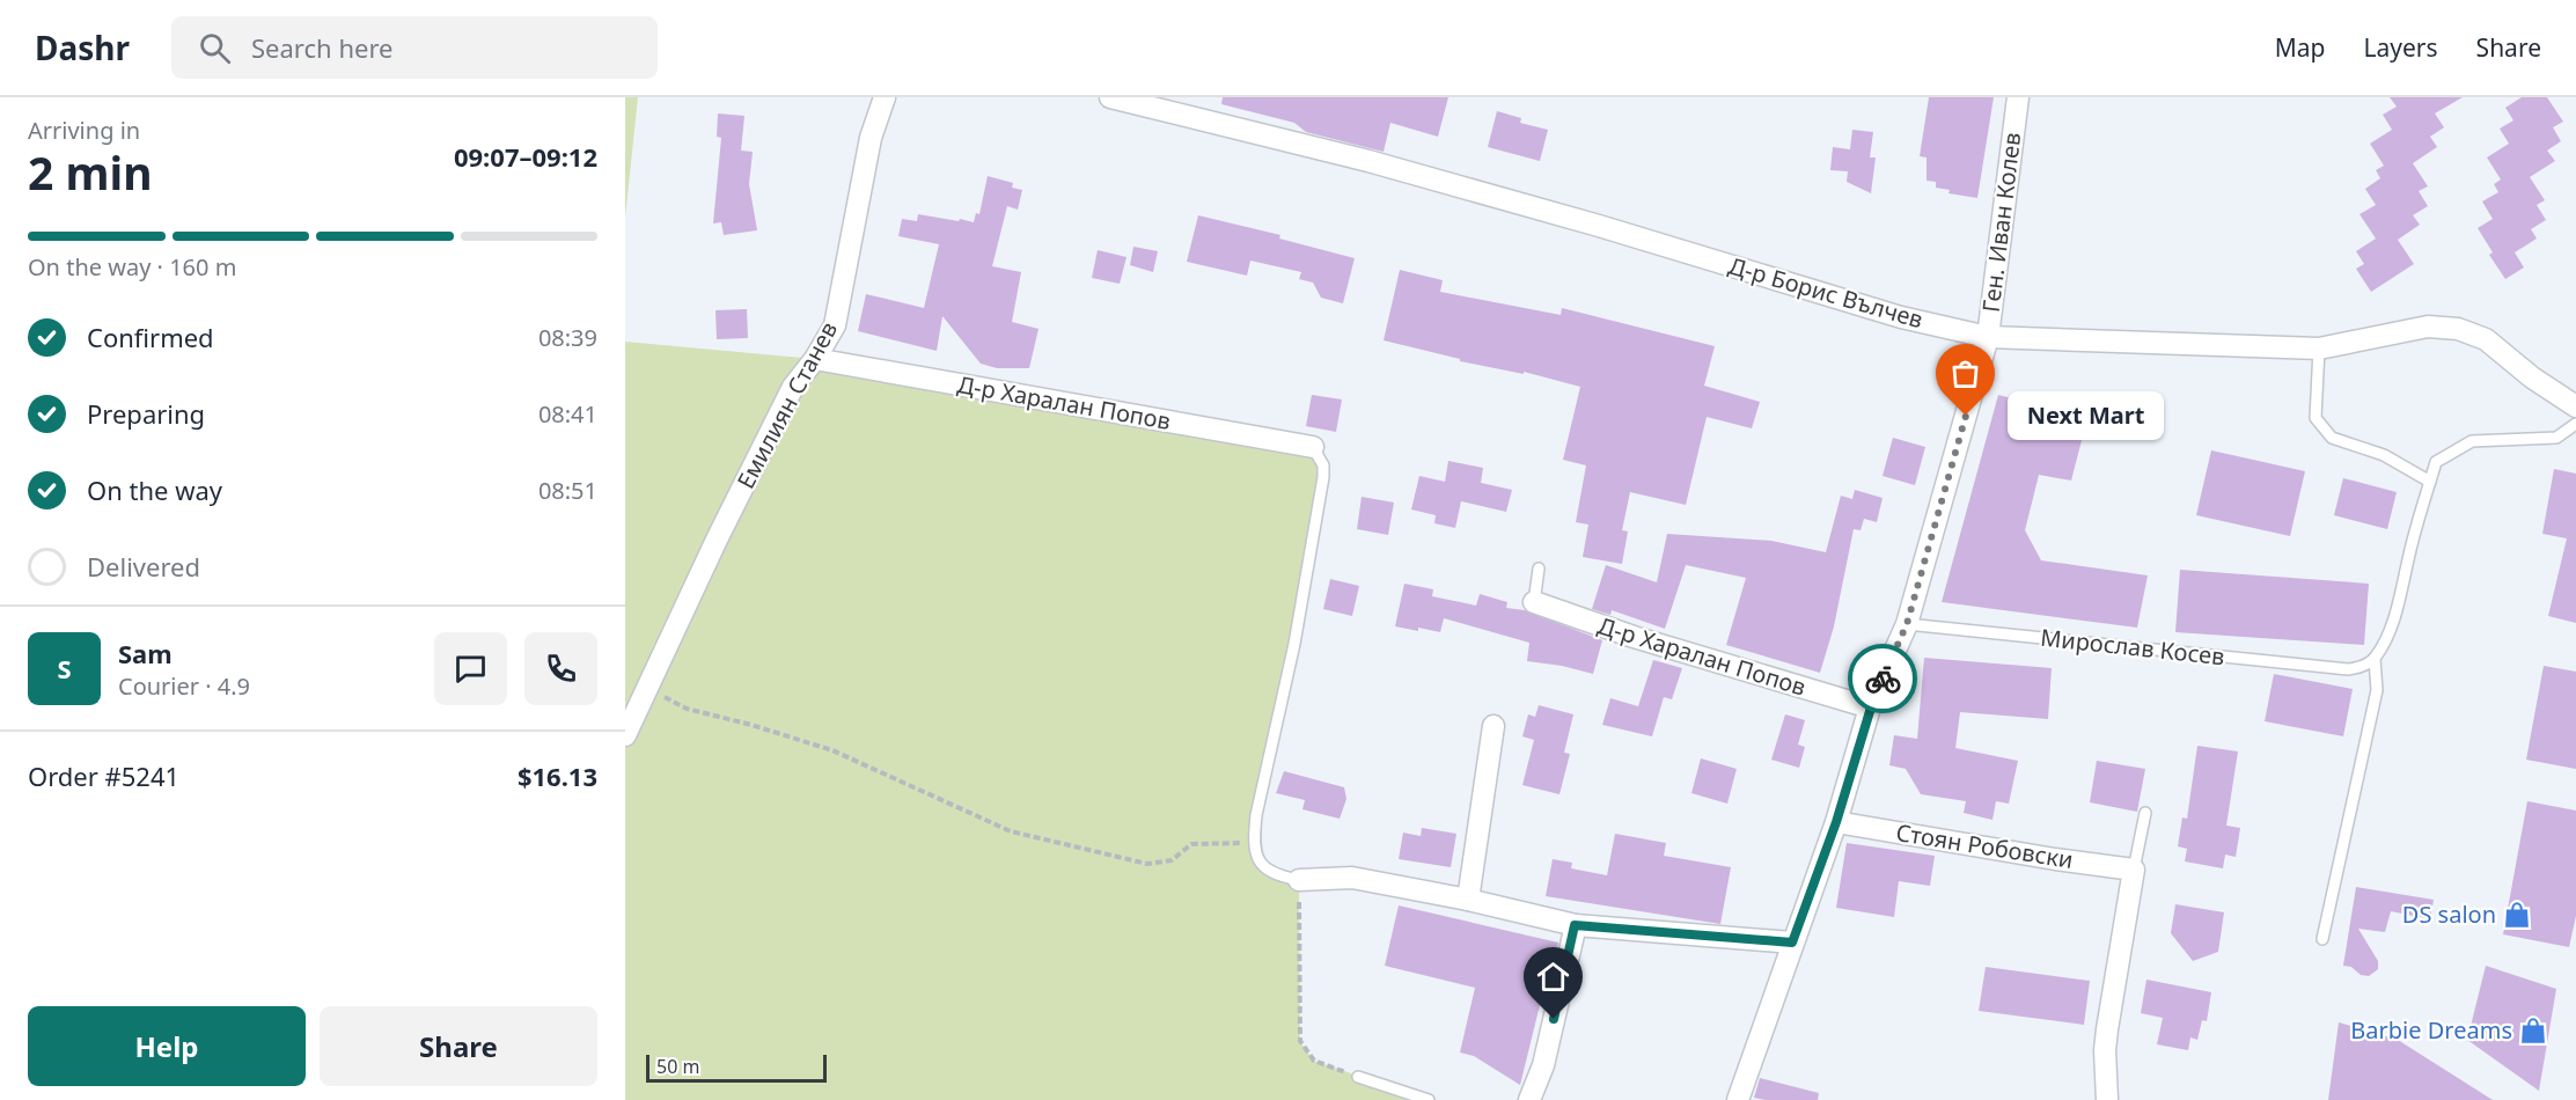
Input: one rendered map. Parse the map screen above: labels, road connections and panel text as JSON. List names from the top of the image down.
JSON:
{
  "streets": {
    "street": [
      "Ген. Иван Колев",
      "Д-р Борис Вълчев",
      "Д-р Харалан Попов",
      "Емилиян Станев",
      "Стоян Робовски"
    ],
    "lane": ["Мирослав Косев"]
  },
  "crossings": [
    ["Ген. Иван Колев", "Д-р Борис Вълчев"],
    ["Ген. Иван Колев", "Д-р Харалан Попов"],
    ["Ген. Иван Колев", "Мирослав Косев"],
    ["Ген. Иван Колев", "Стоян Робовски"],
    ["Д-р Харалан Попов", "Емилиян Станев"]
  ],
  "places": {
    "other": ["Next Mart"],
    "shop": ["DS salon", "Barbie Dreams"]
  },
  "scale_bar": "50 m",
  "page": {
    "header": "Dashr",
    "search": "Search here",
    "nav": ["Map", "Layers", "Share"],
    "heading": ["2 min", "Arriving in", "09:07–09:12"],
    "panel": [
      "Sam",
      "Courier · 4.9",
      "Order #5241",
      "$16.13"
    ],
    "bar": "On the way · 160 m",
    "list": [
      ["Confirmed", "08:39"],
      ["Preparing", "08:41"],
      ["On the way", "08:51"],
      "Delivered"
    ],
    "bubble": "Next Mart",
    "round": "S",
    "buttons": ["Help", "Share"],
    "scale": "50 m"
  }
}
